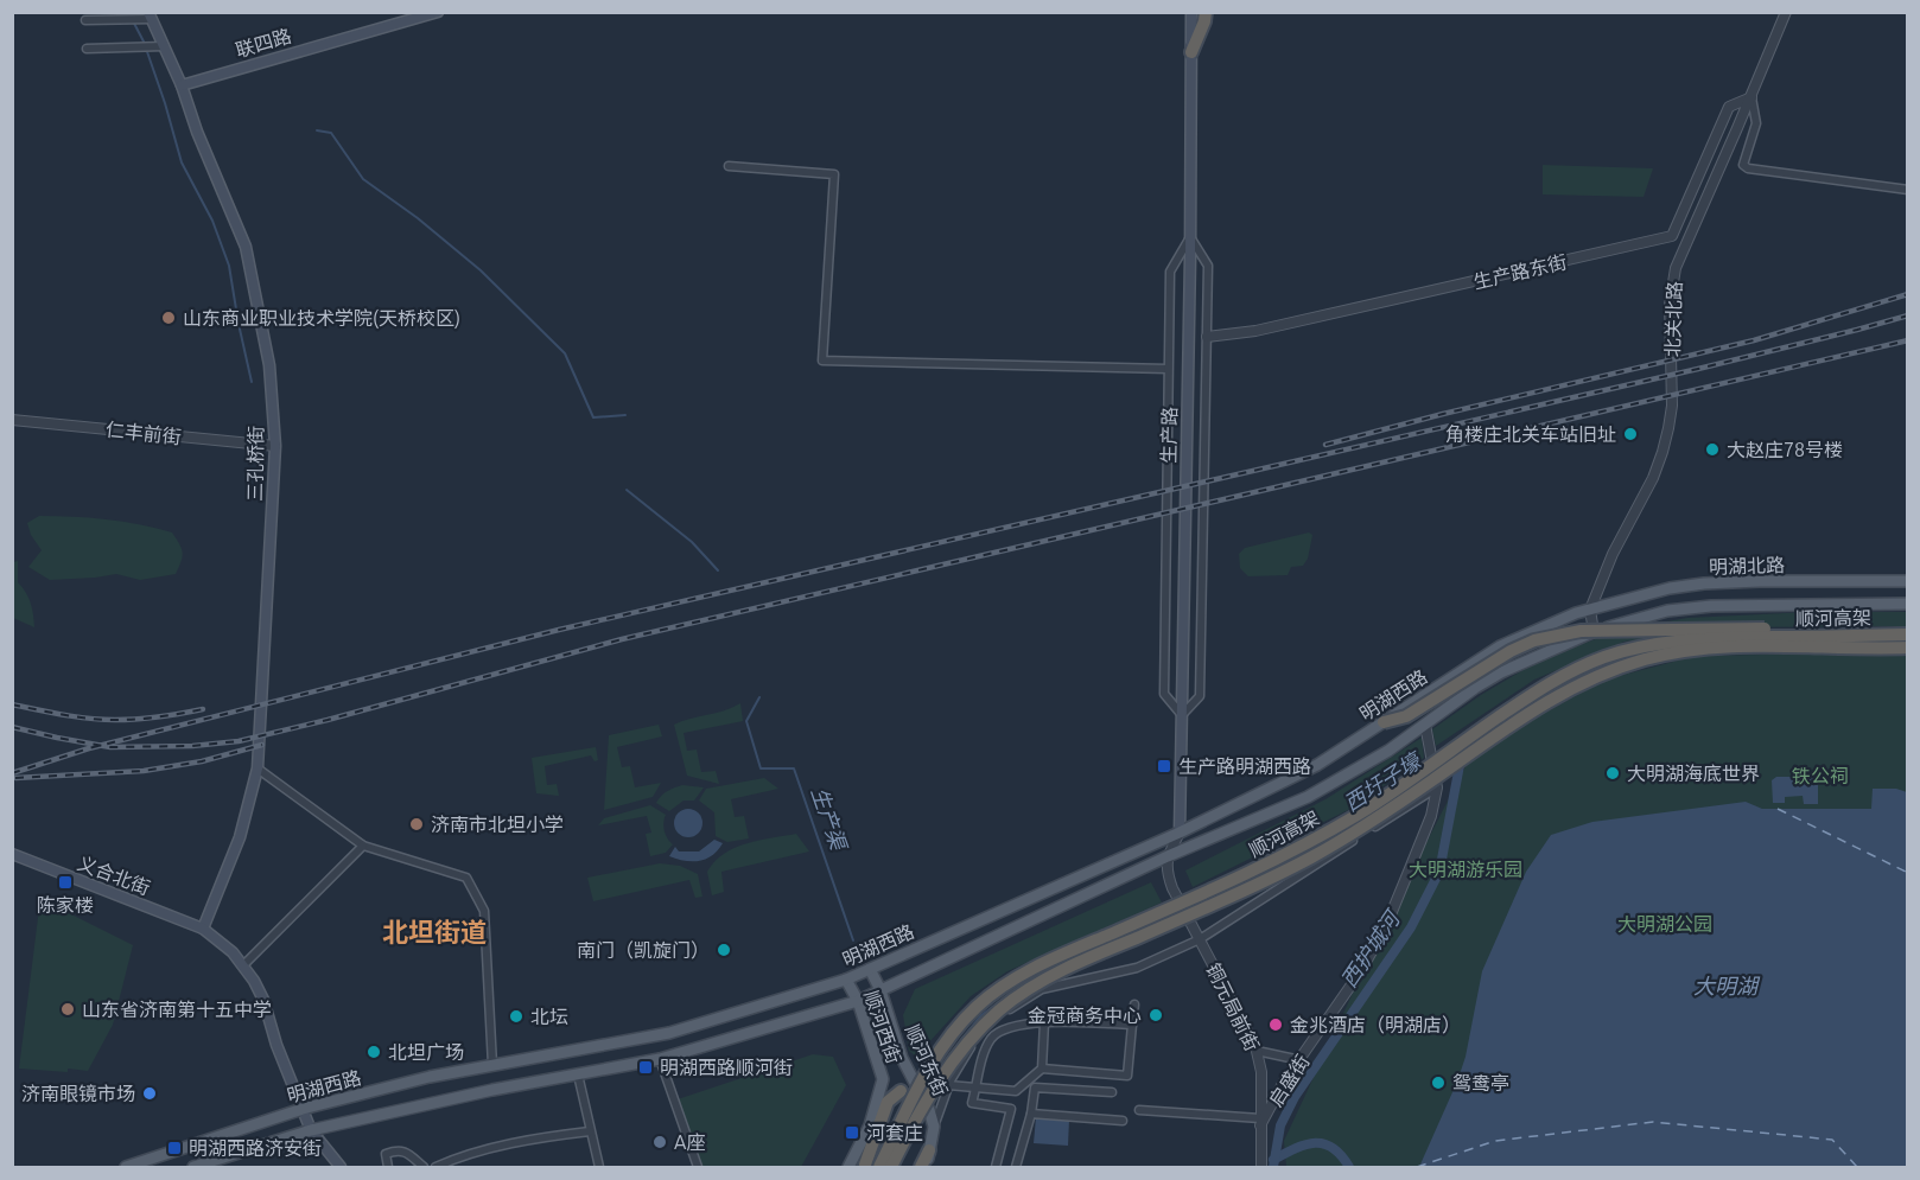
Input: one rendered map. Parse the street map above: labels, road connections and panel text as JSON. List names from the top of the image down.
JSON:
{
  "streets": {
    "highway": ["顺河高架"],
    "main road": [
      "联四路",
      "生产路",
      "三孔桥街",
      "明湖北路",
      "明湖西路",
      "义合北街",
      "顺河西街",
      "顺河东街"
    ],
    "street": [
      "生产路东街",
      "北关北路",
      "仁丰前街",
      "铜元局前街",
      "启盛街"
    ]
  },
  "crossings": [
    ["联四路", "三孔桥街"],
    ["生产路东街", "北关北路"],
    ["北关北路", "明湖北路"],
    ["北关北路", "明湖西路"],
    ["仁丰前街", "三孔桥街"],
    ["生产路", "明湖西路"],
    ["生产路", "铜元局前街"],
    ["三孔桥街", "义合北街"],
    ["明湖北路", "明湖西路"],
    ["明湖西路", "义合北街"],
    ["明湖西路", "铜元局前街"],
    ["明湖西路", "顺河西街"],
    ["明湖西路", "顺河东街"],
    ["明湖西路", "启盛街"],
    ["铜元局前街", "启盛街"]
  ],
  "districts": ["北坦街道"],
  "water": [
    "西圩子壕",
    "生产渠",
    "西护城河",
    "大明湖"
  ],
  "parks": ["铁公祠", "大明湖游乐园", "大明湖公园"],
  "places": {
    "other": [
      "山东商业职业技术学院(天桥校区)",
      "角楼庄北关车站旧址",
      "大赵庄78号楼",
      "大明湖海底世界",
      "济南市北坦小学",
      "南门（凯旋门）",
      "山东省济南第十五中学",
      "金冠商务中心",
      "北坛",
      "金兆酒店（明湖店）",
      "北坦广场",
      "鸳鸯亭",
      "济南眼镜市场",
      "A座"
    ],
    "transit": [
      "生产路明湖西路",
      "陈家楼",
      "明湖西路顺河街",
      "河套庄",
      "明湖西路济安街"
    ]
  }
}
